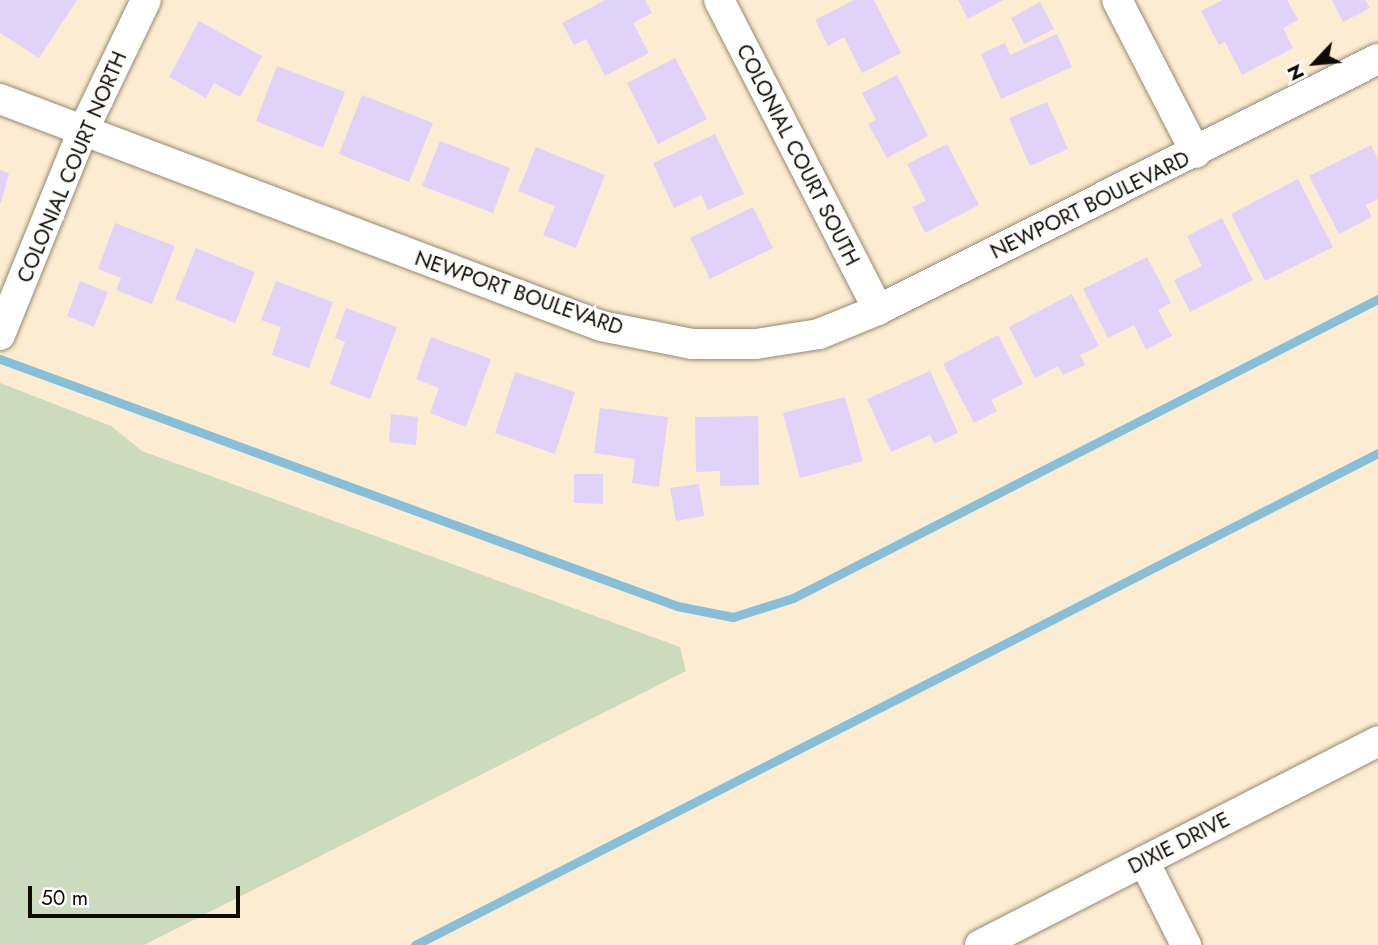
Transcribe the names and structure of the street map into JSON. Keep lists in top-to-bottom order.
{
  "streets": {
    "street": [
      "COLONIAL COURT SOUTH",
      "COLONIAL COURT NORTH",
      "NEWPORT BOULEVARD",
      "DIXIE DRIVE"
    ]
  },
  "crossings": [
    ["COLONIAL COURT SOUTH", "NEWPORT BOULEVARD"],
    ["COLONIAL COURT NORTH", "NEWPORT BOULEVARD"]
  ],
  "scale_bar": "50 m",
  "north": "bottom left"
}
